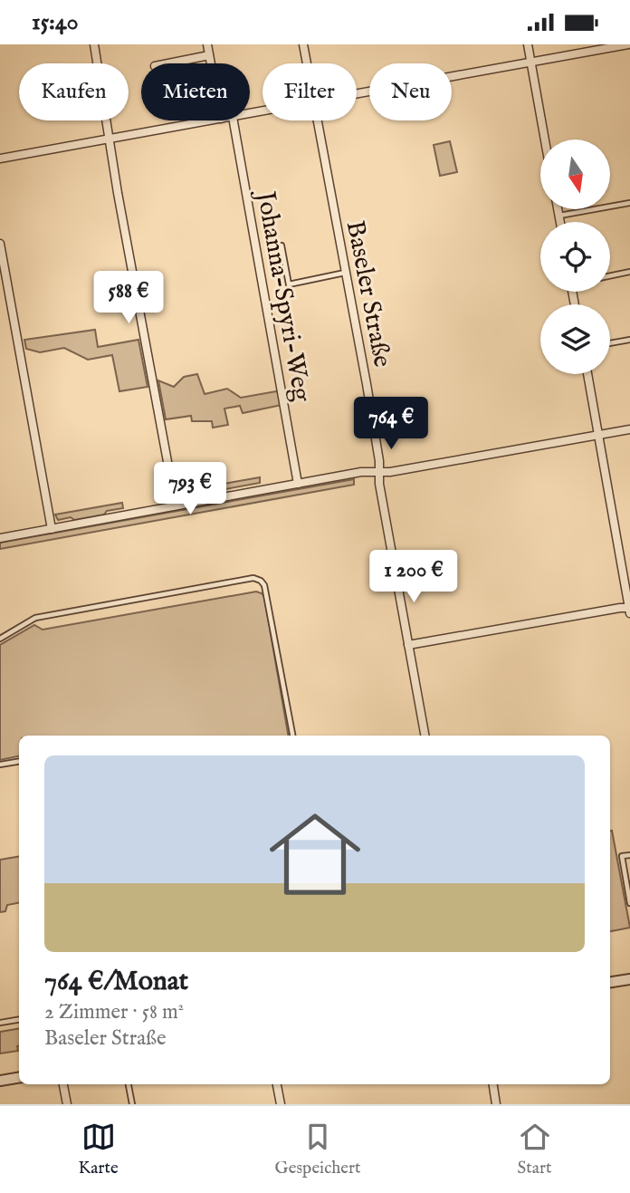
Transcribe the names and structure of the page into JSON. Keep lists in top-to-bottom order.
{
  "streets": {
    "street": ["Baseler Straße", "Johanna-Spyri-Weg"]
  },
  "north": "bottom",
  "page": {
    "status": "15:40",
    "chip": [
      "Kaufen",
      "Mieten",
      "Filter",
      "Neu"
    ],
    "price": [
      "588 €",
      "764 €",
      "793 €",
      "1 200 €"
    ],
    "list": [
      {
        "name": "764 €/Monat",
        "note": "2 Zimmer · 58 m² · Baseler Straße"
      }
    ],
    "tabs": ["Karte", "Gespeichert", "Start"]
  }
}
